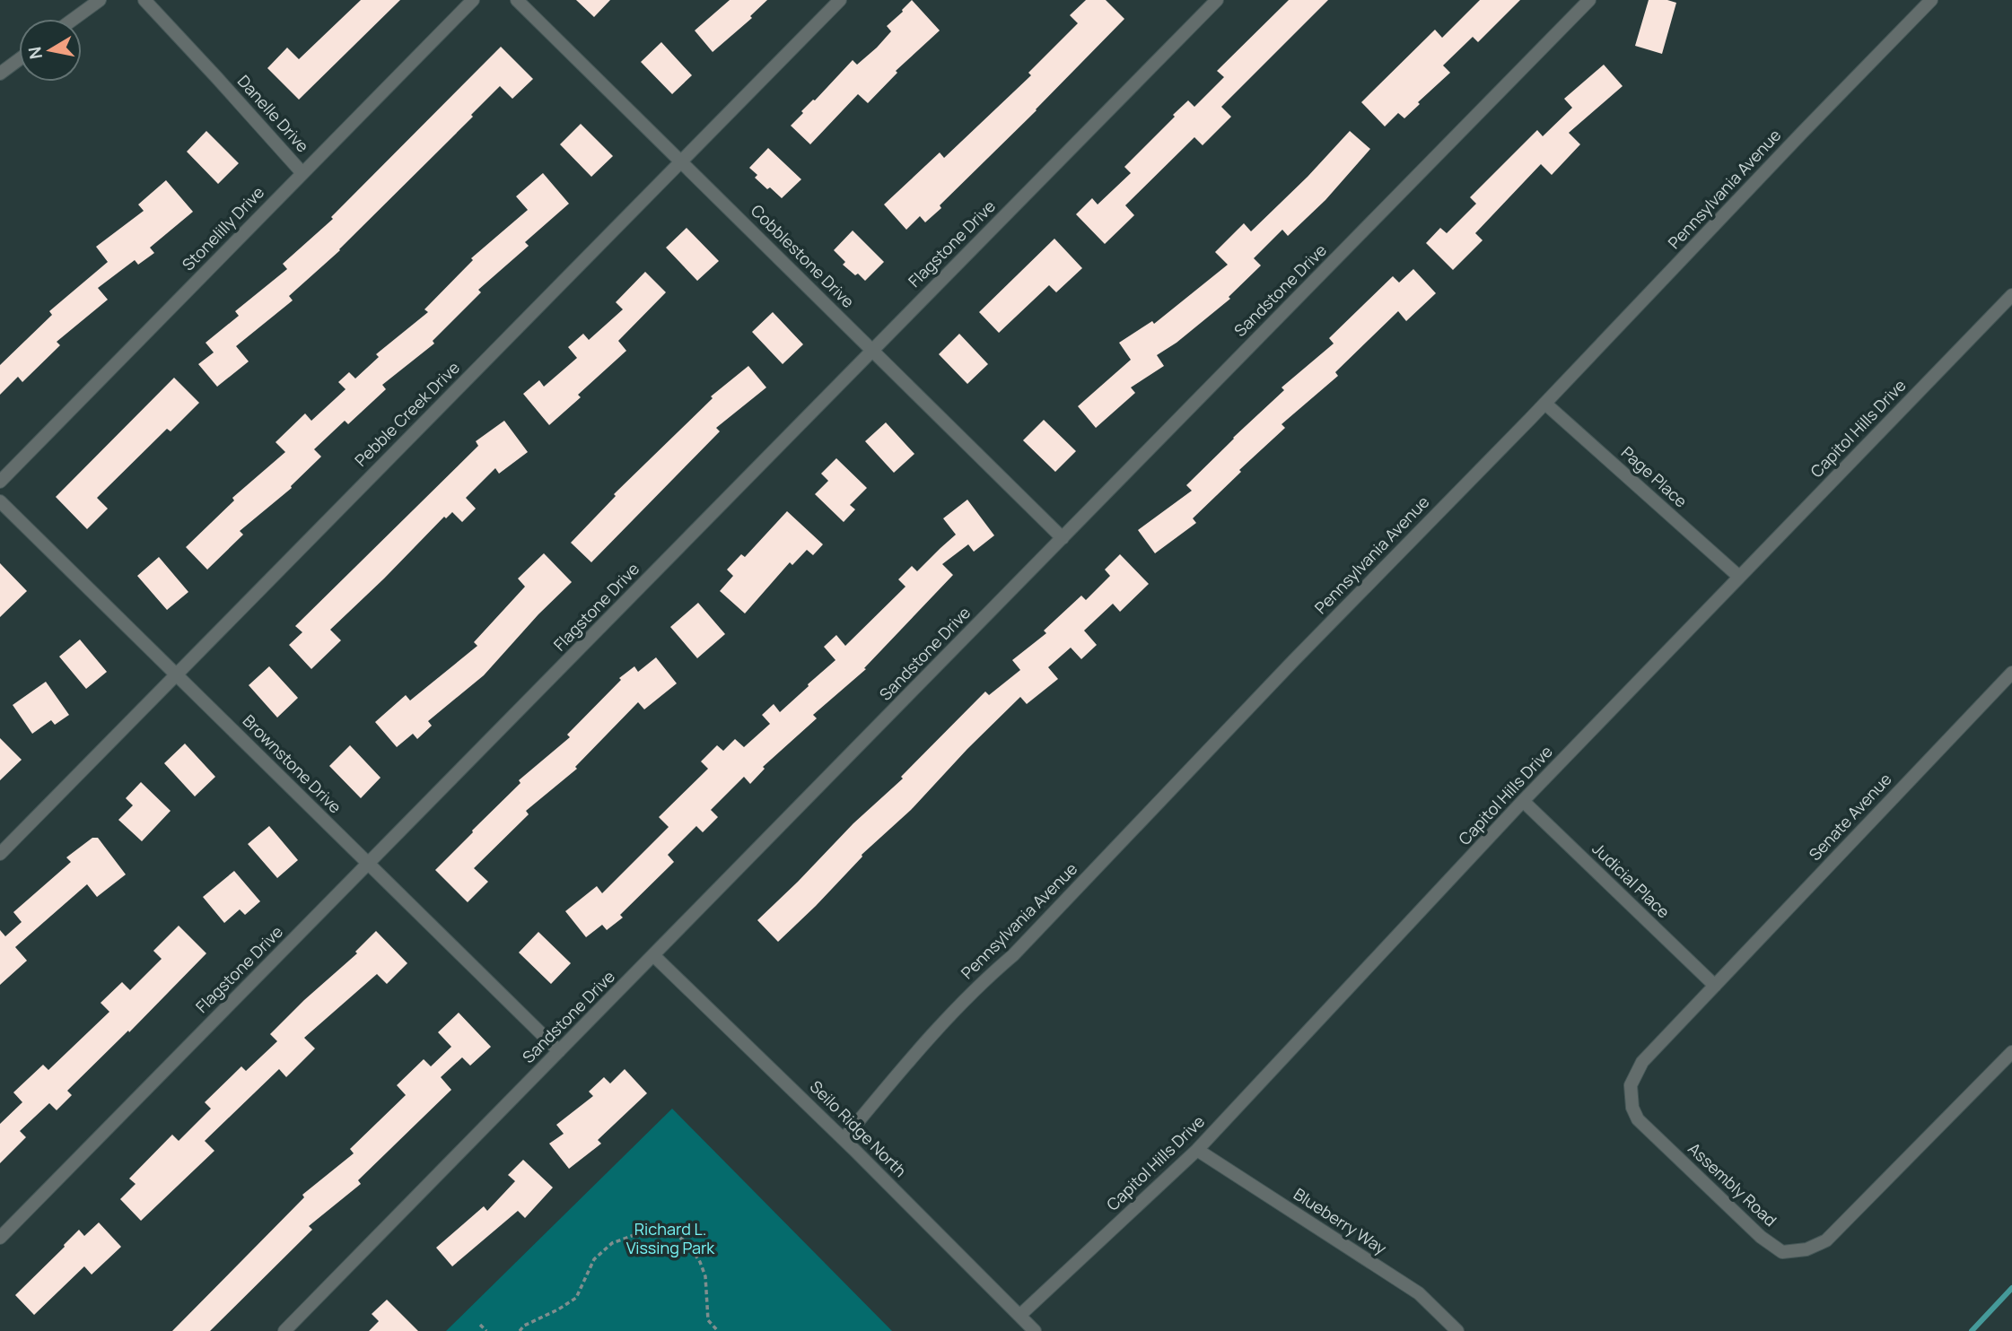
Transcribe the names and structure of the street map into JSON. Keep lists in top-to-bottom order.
{
  "streets": {
    "street": [
      "Danelle Drive",
      "Pennsylvania Avenue",
      "Stonelilly Drive",
      "Flagstone Drive",
      "Cobblestone Drive",
      "Sandstone Drive",
      "Pebble Creek Drive",
      "Capitol Hills Drive",
      "Page Place",
      "Brownstone Drive",
      "Senate Avenue",
      "Judicial Place",
      "Seilo Ridge North",
      "Assembly Road",
      "Blueberry Way"
    ]
  },
  "crossings": [
    ["Danelle Drive", "Stonelilly Drive"],
    ["Pennsylvania Avenue", "Page Place"],
    ["Pennsylvania Avenue", "Seilo Ridge North"],
    ["Flagstone Drive", "Cobblestone Drive"],
    ["Flagstone Drive", "Brownstone Drive"],
    ["Cobblestone Drive", "Sandstone Drive"],
    ["Cobblestone Drive", "Pebble Creek Drive"],
    ["Sandstone Drive", "Brownstone Drive"],
    ["Sandstone Drive", "Seilo Ridge North"],
    ["Pebble Creek Drive", "Brownstone Drive"],
    ["Capitol Hills Drive", "Page Place"],
    ["Capitol Hills Drive", "Judicial Place"],
    ["Capitol Hills Drive", "Seilo Ridge North"],
    ["Capitol Hills Drive", "Blueberry Way"],
    ["Senate Avenue", "Judicial Place"],
    ["Senate Avenue", "Assembly Road"],
    ["Judicial Place", "Assembly Road"]
  ],
  "parks": ["Richard L. Vissing Park"],
  "north": "left"
}
